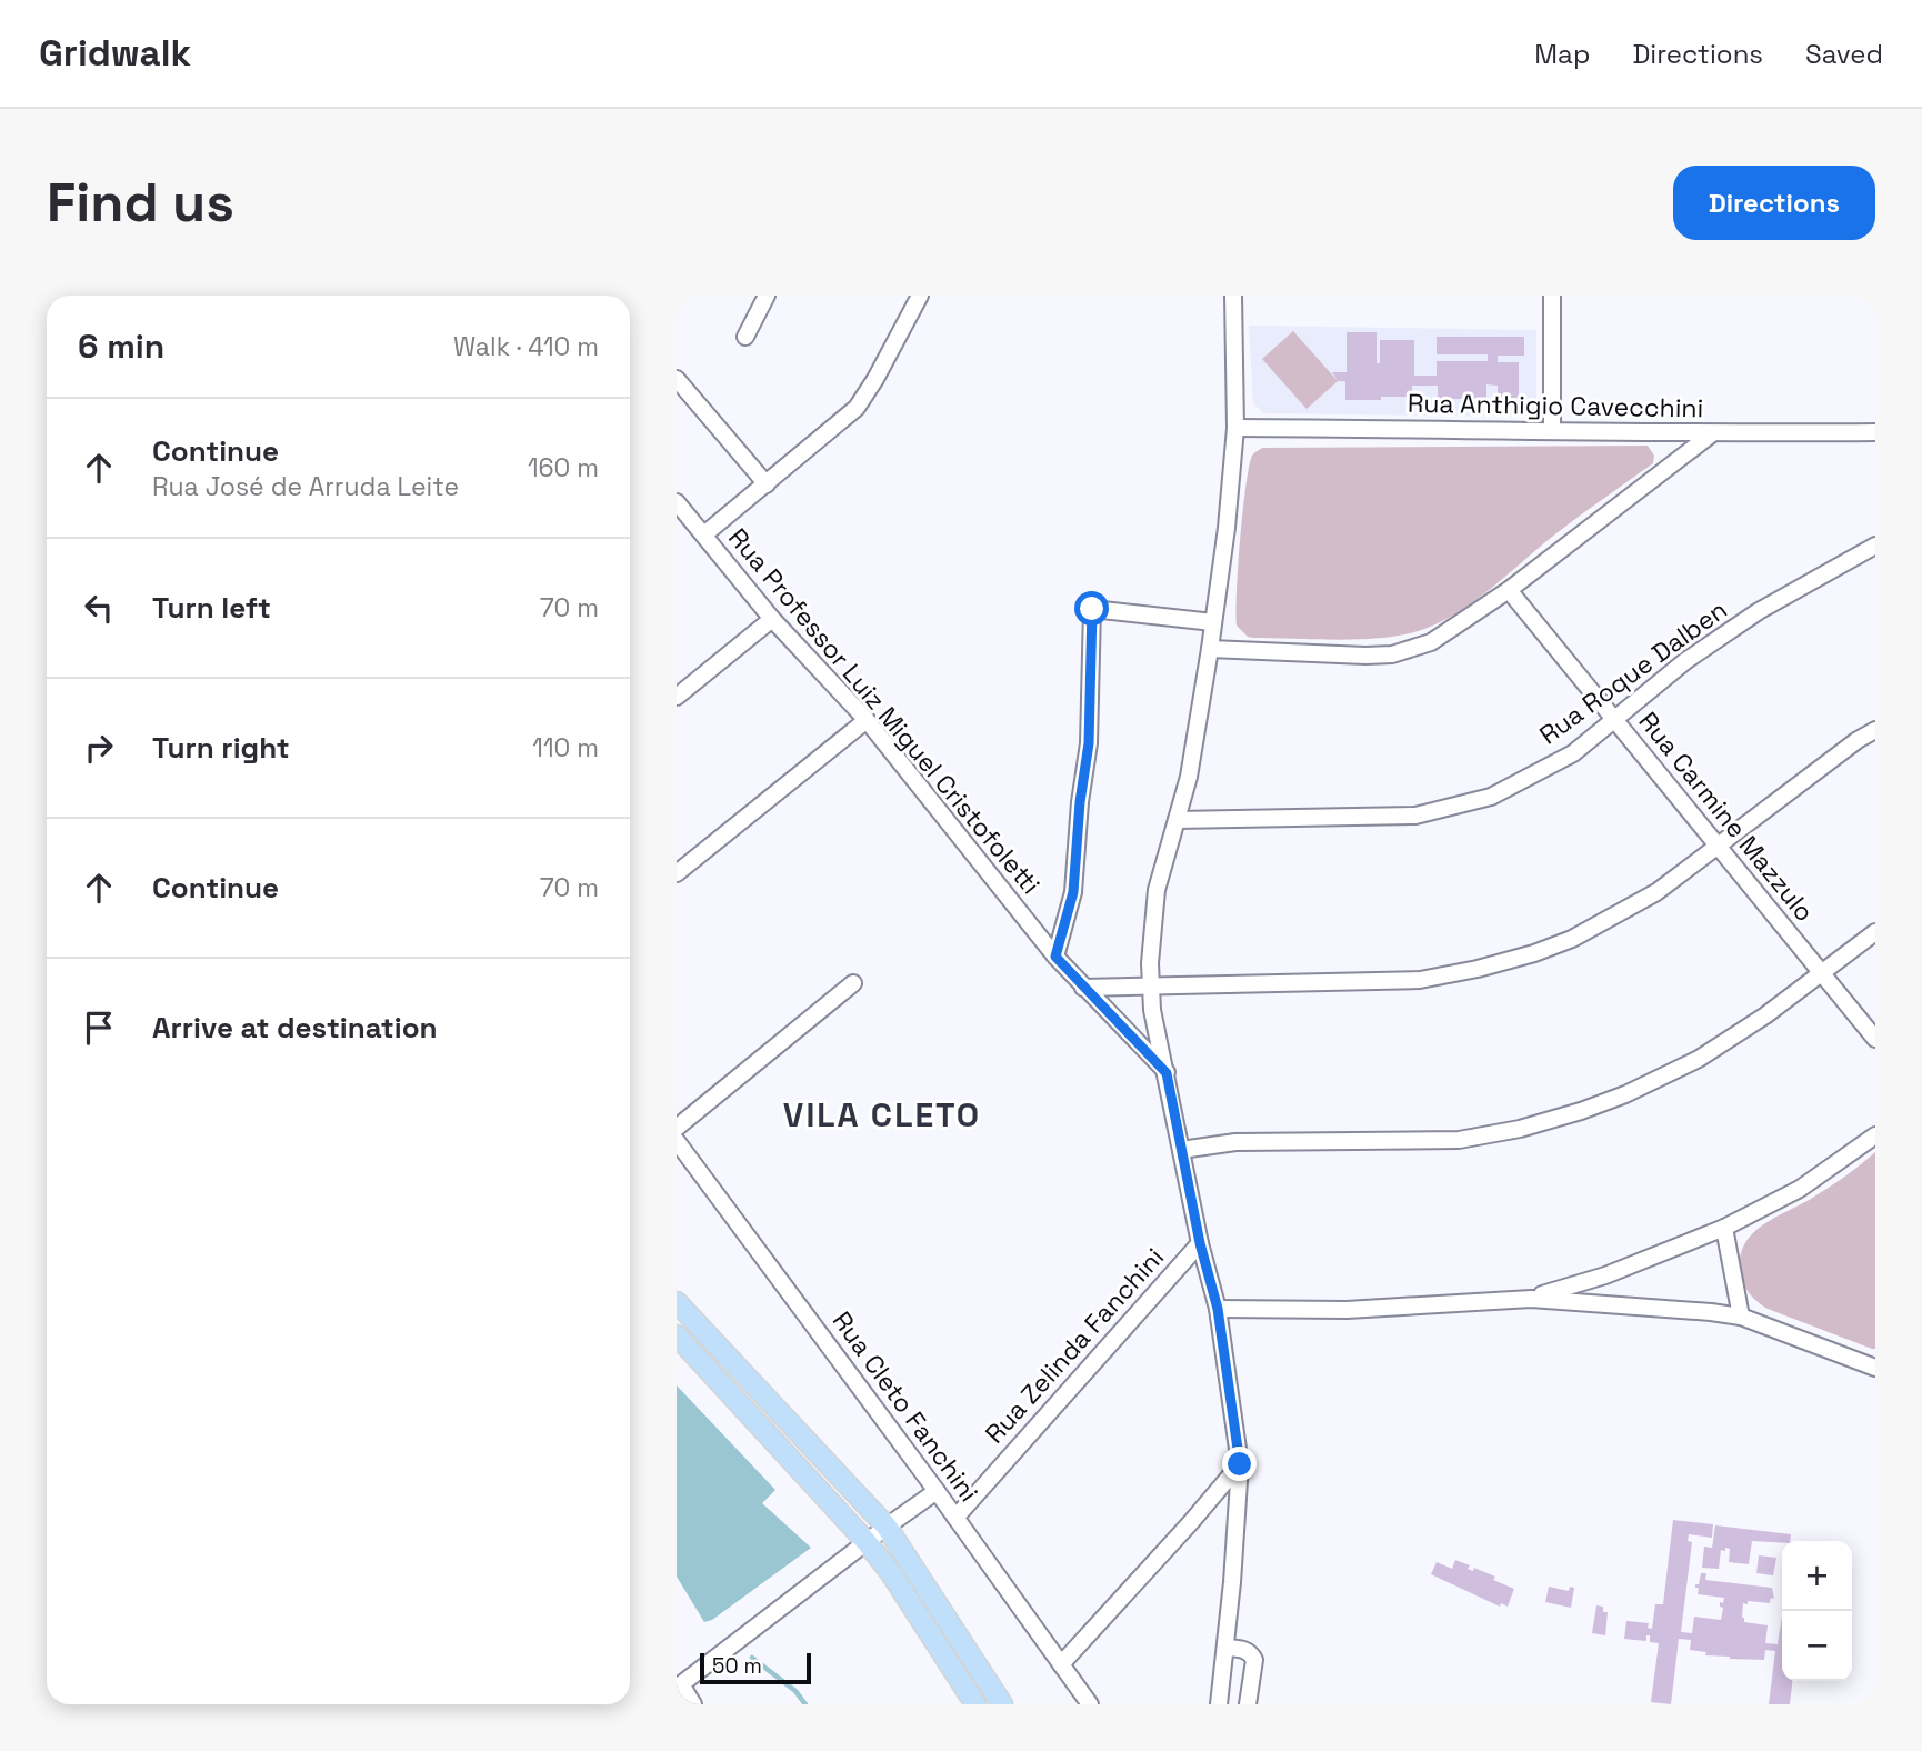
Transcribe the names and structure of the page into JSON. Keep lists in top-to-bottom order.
{
  "streets": {
    "street": [
      "Rua Anthigio Cavecchini",
      "Rua Roque Dalben",
      "Rua Professor Luiz Miguel Cristofoletti",
      "Rua Carmine Mazzulo",
      "Rua Zelinda Fanchini",
      "Rua Cleto Fanchini"
    ]
  },
  "crossings": [
    ["Rua Roque Dalben", "Rua Carmine Mazzulo"],
    ["Rua Zelinda Fanchini", "Rua Cleto Fanchini"]
  ],
  "districts": ["VILA CLETO"],
  "scale_bar": "50 m",
  "page": {
    "header": "Gridwalk",
    "nav": ["Map", "Directions", "Saved"],
    "buttons": "Directions",
    "title": "Find us",
    "heading": ["6 min", "Walk · 410 m"],
    "list": [
      ["Continue", "Rua José de Arruda Leite", "160 m"],
      ["Turn left", "70 m"],
      ["Turn right", "110 m"],
      ["Continue", "70 m"],
      "Arrive at destination"
    ],
    "map_buttons": ["+", "−"],
    "scale": "50 m"
  }
}
